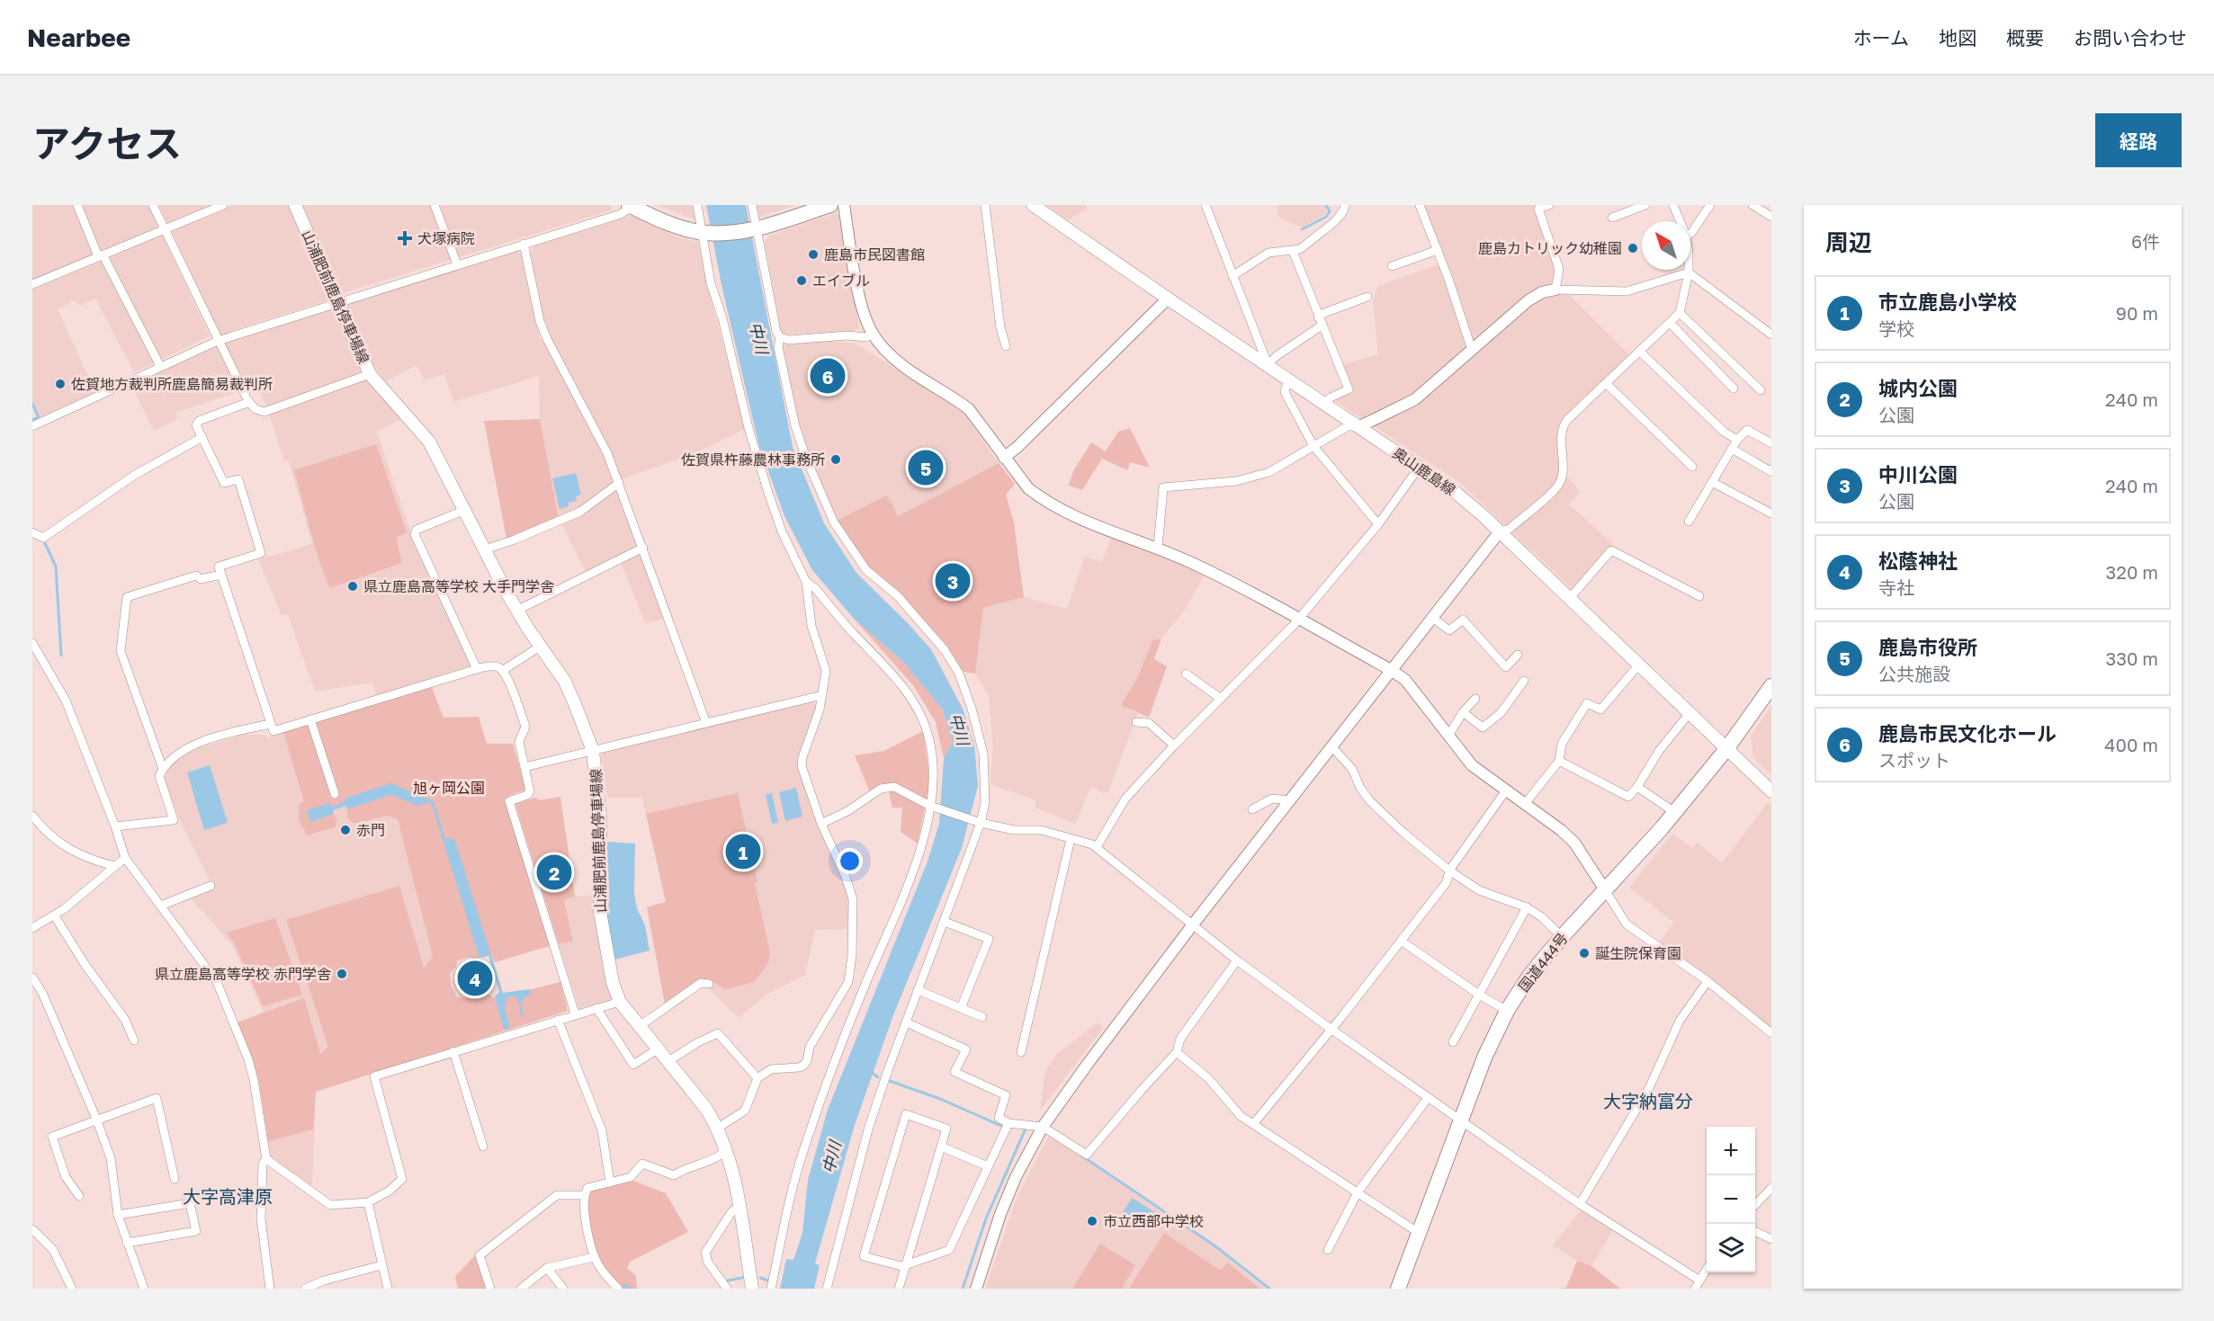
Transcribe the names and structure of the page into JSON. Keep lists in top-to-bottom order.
{
  "streets": {
    "highway": ["国道444号"],
    "main road": ["山浦肥前鹿島停車場線", "奥山鹿島線"]
  },
  "crossings": [
    ["奥山鹿島線", "国道444号"]
  ],
  "districts": ["大字納富分", "大字高津原"],
  "water": ["中川"],
  "parks": ["旭ヶ岡公園"],
  "places": {
    "health": ["犬塚病院"],
    "other": [
      "鹿島カトリック幼稚園",
      "鹿島市民図書館",
      "エイブル",
      "佐賀地方裁判所鹿島簡易裁判所",
      "佐賀県杵藤農林事務所",
      "県立鹿島高等学校 大手門学舎",
      "赤門",
      "誕生院保育園",
      "県立鹿島高等学校 赤門学舎",
      "市立西部中学校"
    ]
  },
  "north": "top left",
  "page": {
    "header": "Nearbee",
    "nav": [
      "ホーム",
      "地図",
      "概要",
      "お問い合わせ"
    ],
    "title": "アクセス",
    "buttons": "経路",
    "heading": ["周辺", "6件"],
    "list": [
      {
        "mark": "1",
        "name": "市立鹿島小学校",
        "note": "学校",
        "value": "90 m"
      },
      {
        "mark": "2",
        "name": "城内公園",
        "note": "公園",
        "value": "240 m"
      },
      {
        "mark": "3",
        "name": "中川公園",
        "note": "公園",
        "value": "240 m"
      },
      {
        "mark": "4",
        "name": "松蔭神社",
        "note": "寺社",
        "value": "320 m"
      },
      {
        "mark": "5",
        "name": "鹿島市役所",
        "note": "公共施設",
        "value": "330 m"
      },
      {
        "mark": "6",
        "name": "鹿島市民文化ホール",
        "note": "スポット",
        "value": "400 m"
      }
    ],
    "pins": [
      "6",
      "5",
      "3",
      "1",
      "2",
      "4"
    ],
    "map_buttons": ["+", "−"]
  }
}
